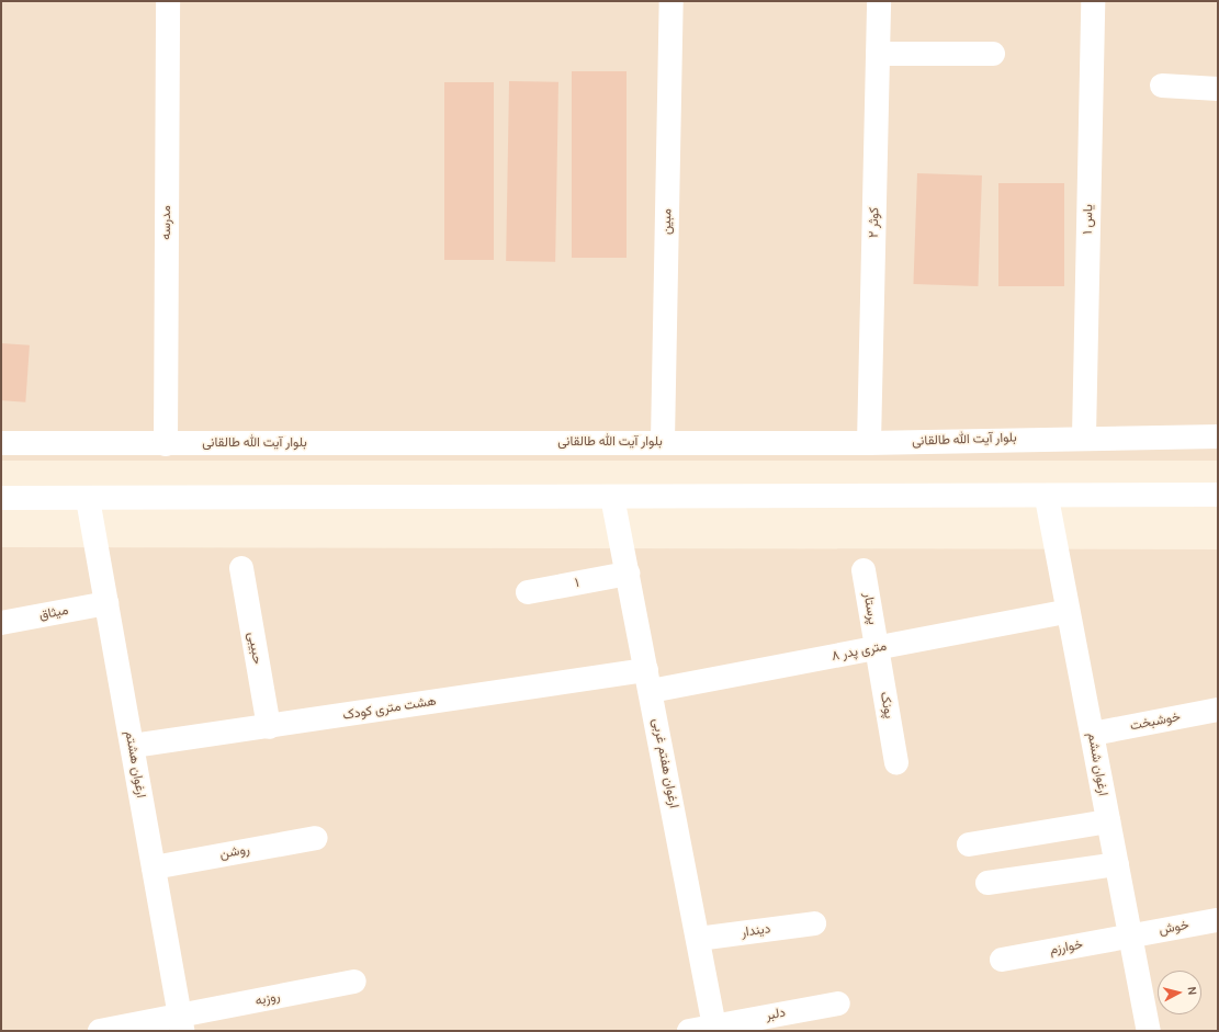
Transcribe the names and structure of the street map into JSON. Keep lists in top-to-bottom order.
{
  "streets": {
    "street": [
      "یاس ۱",
      "مبین",
      "مدرسه",
      "کوثر ۲",
      "بلوار آیت الله طالقانی",
      "۱",
      "پرستار",
      "میثاق",
      "حبیبی",
      "۸ متری پدر",
      "پونک",
      "هشت متری کودک",
      "خوشبخت",
      "ارغوان هفتم غربی",
      "ارغوان هشتم",
      "ارغوان ششم",
      "روشن",
      "خوش",
      "دیندار",
      "خوارزم",
      "روزبه",
      "دلبر"
    ]
  },
  "crossings": [
    ["یاس ۱", "بلوار آیت الله طالقانی"],
    ["مبین", "بلوار آیت الله طالقانی"],
    ["مدرسه", "بلوار آیت الله طالقانی"],
    ["کوثر ۲", "بلوار آیت الله طالقانی"],
    ["۱", "ارغوان هفتم غربی"],
    ["پرستار", "۸ متری پدر"],
    ["پرستار", "پونک"],
    ["میثاق", "ارغوان هشتم"],
    ["حبیبی", "هشت متری کودک"],
    ["۸ متری پدر", "پونک"],
    ["۸ متری پدر", "هشت متری کودک"],
    ["۸ متری پدر", "ارغوان هفتم غربی"],
    ["۸ متری پدر", "ارغوان ششم"],
    ["هشت متری کودک", "ارغوان هفتم غربی"],
    ["هشت متری کودک", "ارغوان هشتم"],
    ["خوشبخت", "ارغوان ششم"],
    ["ارغوان هفتم غربی", "دیندار"],
    ["ارغوان هفتم غربی", "دلبر"],
    ["ارغوان هشتم", "روشن"],
    ["ارغوان هشتم", "روزبه"],
    ["ارغوان ششم", "خوش"],
    ["ارغوان ششم", "خوارزم"],
    ["خوش", "خوارزم"]
  ],
  "north": "right"
}
